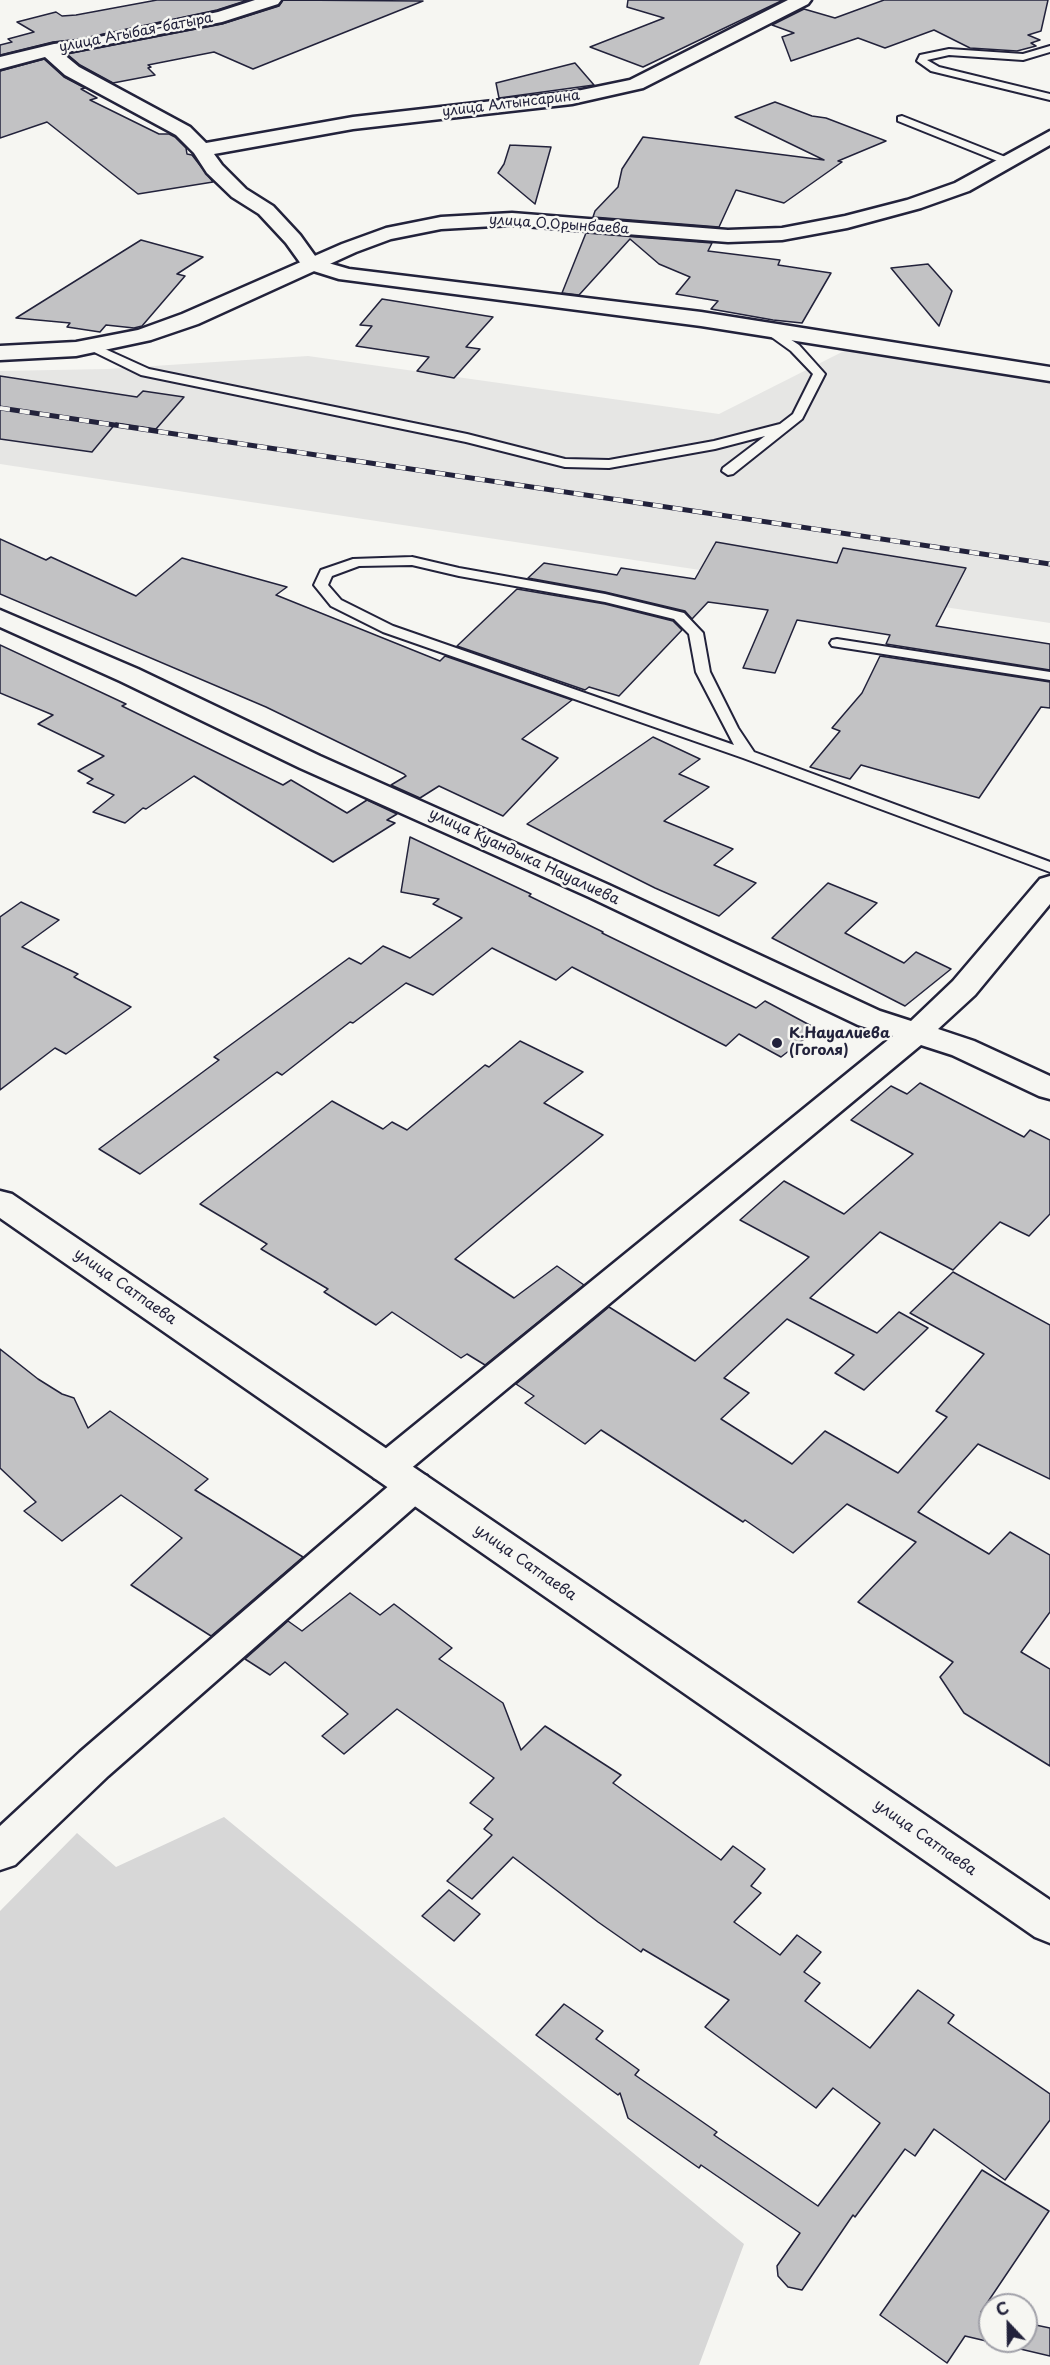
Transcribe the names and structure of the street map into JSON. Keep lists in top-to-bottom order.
{
  "streets": {
    "street": [
      "улица Агыбая-батыра",
      "улица Алтынсарина",
      "улица О.Орынбаева",
      "улица Куандыка Науалиева",
      "улица Сатпаева"
    ]
  },
  "places": ["К.Науалиева (Гоголя)"],
  "north": "top"
}
